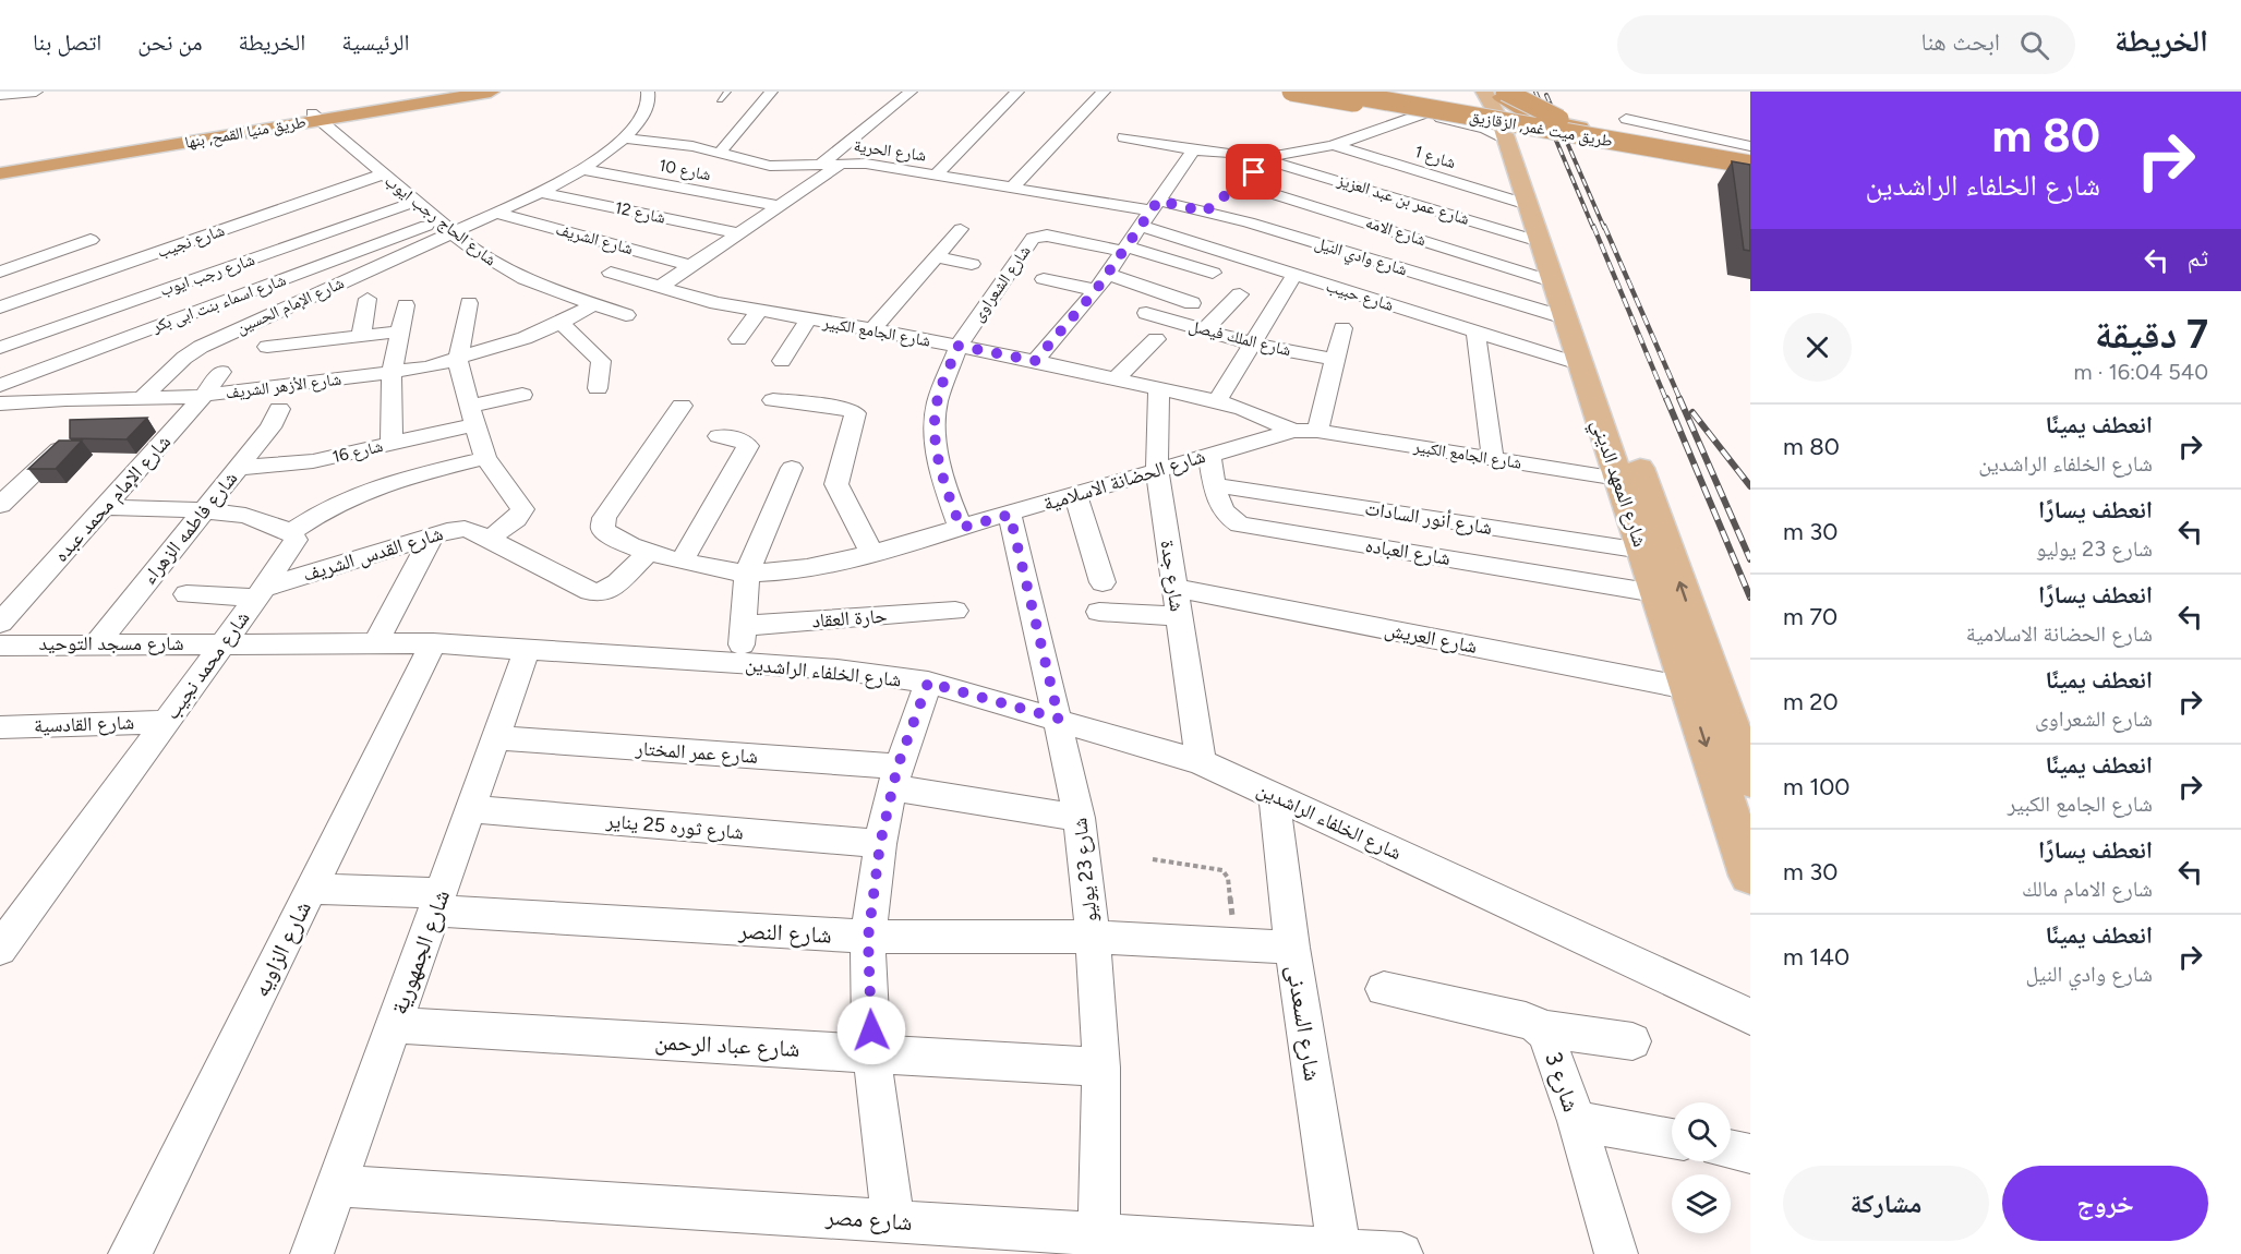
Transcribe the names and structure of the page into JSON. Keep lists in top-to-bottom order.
{
  "streets": {
    "highway": ["طريق ميت غمر, الزقازيق", "طريق منيا القمح, بنها"],
    "main road": ["شارع المعهد الديني"],
    "street": [
      "شارع الحرية",
      "شارع 1",
      "شارع 10",
      "شارع عمر بن عبد العزيز",
      "شارع 12",
      "شارع الحاج رجب ايوب",
      "شارع الامه",
      "شارع الشريف",
      "شارع نجيب",
      "شارع وادي النيل",
      "شارع رجب ايوب",
      "شارع الشعراوى",
      "شارع حبيب",
      "شارع اسماء بنت ابى بكر",
      "شارع الإمام الحسين",
      "شارع الجامع الكبير",
      "شارع الملك فيصل",
      "شارع الأزهر الشريف",
      "شارع 16",
      "شارع الحضانة الاسلامية",
      "شارع الإمام محمد عبده",
      "شارع أنور السادات",
      "شارع فاطمه الزهراء",
      "شارع العباده",
      "شارع القدس الشريف",
      "شارع جدة",
      "حارة العقاد",
      "شارع العريش",
      "شارع مسجد التوحيد",
      "شارع محمد نجيب",
      "شارع الخلفاء الراشدين",
      "شارع القادسية",
      "شارع عمر المختار",
      "شارع ثوره 25 يناير",
      "شارع 23 يوليو",
      "شارع النصر",
      "شارع الزاويه",
      "شارع الجمهورية",
      "شارع السعدنى",
      "شارع عباد الرحمن",
      "شارع 3",
      "شارع مصر"
    ]
  },
  "crossings": [
    ["طريق ميت غمر, الزقازيق", "شارع المعهد الديني"],
    ["طريق منيا القمح, بنها", "شارع الحاج رجب ايوب"],
    ["شارع الحرية", "شارع وادي النيل"],
    ["شارع الحرية", "شارع حبيب"],
    ["شارع 1", "شارع المعهد الديني"],
    ["شارع عمر بن عبد العزيز", "شارع المعهد الديني"],
    ["شارع الحاج رجب ايوب", "شارع نجيب"],
    ["شارع الحاج رجب ايوب", "شارع رجب ايوب"],
    ["شارع الحاج رجب ايوب", "شارع اسماء بنت ابى بكر"],
    ["شارع الحاج رجب ايوب", "شارع الإمام الحسين"],
    ["شارع الحاج رجب ايوب", "شارع الجامع الكبير"],
    ["شارع الامه", "شارع المعهد الديني"],
    ["شارع وادي النيل", "شارع حبيب"],
    ["شارع وادي النيل", "شارع المعهد الديني"],
    ["شارع الشعراوى", "شارع الجامع الكبير"],
    ["شارع الشعراوى", "شارع الحضانة الاسلامية"],
    ["شارع حبيب", "شارع المعهد الديني"],
    ["شارع اسماء بنت ابى بكر", "شارع الإمام الحسين"],
    ["شارع الإمام الحسين", "شارع الأزهر الشريف"],
    ["شارع الجامع الكبير", "شارع الحضانة الاسلامية"],
    ["شارع الجامع الكبير", "شارع المعهد الديني"],
    ["شارع الجامع الكبير", "شارع جدة"],
    ["شارع الأزهر الشريف", "شارع الإمام محمد عبده"],
    ["شارع 16", "شارع فاطمه الزهراء"],
    ["شارع الحضانة الاسلامية", "شارع العباده"],
    ["شارع الحضانة الاسلامية", "شارع القدس الشريف"],
    ["شارع الحضانة الاسلامية", "شارع جدة"],
    ["شارع الحضانة الاسلامية", "شارع 23 يوليو"],
    ["شارع المعهد الديني", "شارع أنور السادات"],
    ["شارع المعهد الديني", "شارع العباده"],
    ["شارع المعهد الديني", "شارع العريش"],
    ["شارع أنور السادات", "شارع العباده"],
    ["شارع فاطمه الزهراء", "شارع مسجد التوحيد"],
    ["شارع القدس الشريف", "شارع محمد نجيب"],
    ["شارع جدة", "شارع العريش"],
    ["شارع جدة", "شارع الخلفاء الراشدين"],
    ["شارع مسجد التوحيد", "شارع محمد نجيب"],
    ["شارع مسجد التوحيد", "شارع الخلفاء الراشدين"],
    ["شارع محمد نجيب", "شارع الخلفاء الراشدين"],
    ["شارع محمد نجيب", "شارع القادسية"],
    ["شارع الخلفاء الراشدين", "شارع 23 يوليو"],
    ["شارع الخلفاء الراشدين", "شارع الزاويه"],
    ["شارع الخلفاء الراشدين", "شارع الجمهورية"],
    ["شارع الخلفاء الراشدين", "شارع السعدنى"],
    ["شارع عمر المختار", "شارع 23 يوليو"],
    ["شارع عمر المختار", "شارع الجمهورية"],
    ["شارع ثوره 25 يناير", "شارع الجمهورية"],
    ["شارع 23 يوليو", "شارع النصر"],
    ["شارع 23 يوليو", "شارع عباد الرحمن"],
    ["شارع 23 يوليو", "شارع مصر"],
    ["شارع النصر", "شارع الزاويه"],
    ["شارع النصر", "شارع الجمهورية"],
    ["شارع النصر", "شارع السعدنى"],
    ["شارع الجمهورية", "شارع عباد الرحمن"],
    ["شارع الجمهورية", "شارع مصر"],
    ["شارع السعدنى", "شارع مصر"]
  ],
  "page": {
    "header": "الخريطة",
    "search": "ابحث هنا",
    "nav": [
      "الرئيسية",
      "الخريطة",
      "من نحن",
      "اتصل بنا"
    ],
    "turn": ["80 m", "شارع الخلفاء الراشدين"],
    "then": "ثم",
    "heading": ["7 دقيقة", "540 m · 16:04"],
    "list": [
      {
        "name": "انعطف يمينًا",
        "note": "شارع الخلفاء الراشدين",
        "value": "80 m"
      },
      {
        "name": "انعطف يسارًا",
        "note": "شارع 23 يوليو",
        "value": "30 m"
      },
      {
        "name": "انعطف يسارًا",
        "note": "شارع الحضانة الاسلامية",
        "value": "70 m"
      },
      {
        "name": "انعطف يمينًا",
        "note": "شارع الشعراوى",
        "value": "20 m"
      },
      {
        "name": "انعطف يمينًا",
        "note": "شارع الجامع الكبير",
        "value": "100 m"
      },
      {
        "name": "انعطف يسارًا",
        "note": "شارع الامام مالك",
        "value": "30 m"
      },
      {
        "name": "انعطف يمينًا",
        "note": "شارع وادي النيل",
        "value": "140 m"
      }
    ],
    "buttons": ["خروج", "مشاركة"]
  }
}
